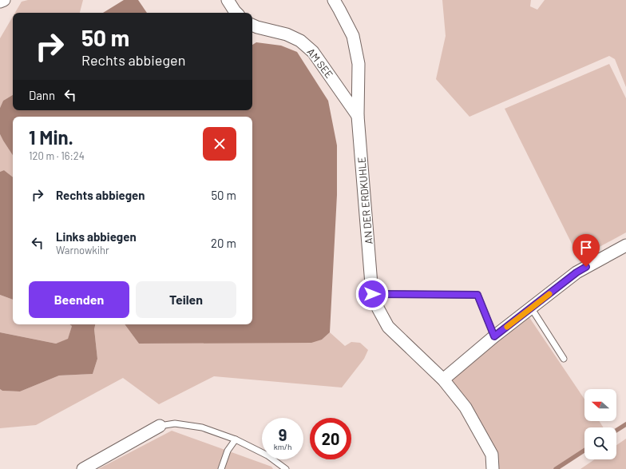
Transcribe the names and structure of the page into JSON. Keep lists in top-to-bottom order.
{
  "streets": {
    "street": ["AM SEE", "AN DER ERDKUHLE"]
  },
  "crossings": [
    ["AM SEE", "AN DER ERDKUHLE"]
  ],
  "north": "left",
  "page": {
    "turn": ["50 m", "Rechts abbiegen"],
    "then": "Dann",
    "heading": ["1 Min.", "120 m · 16:24"],
    "list": [
      {
        "name": "Rechts abbiegen",
        "value": "50 m"
      },
      {
        "name": "Links abbiegen",
        "note": "Warnowkihr",
        "value": "20 m"
      }
    ],
    "buttons": ["Beenden", "Teilen"],
    "speed": "9 km/h",
    "limit": "20"
  }
}
